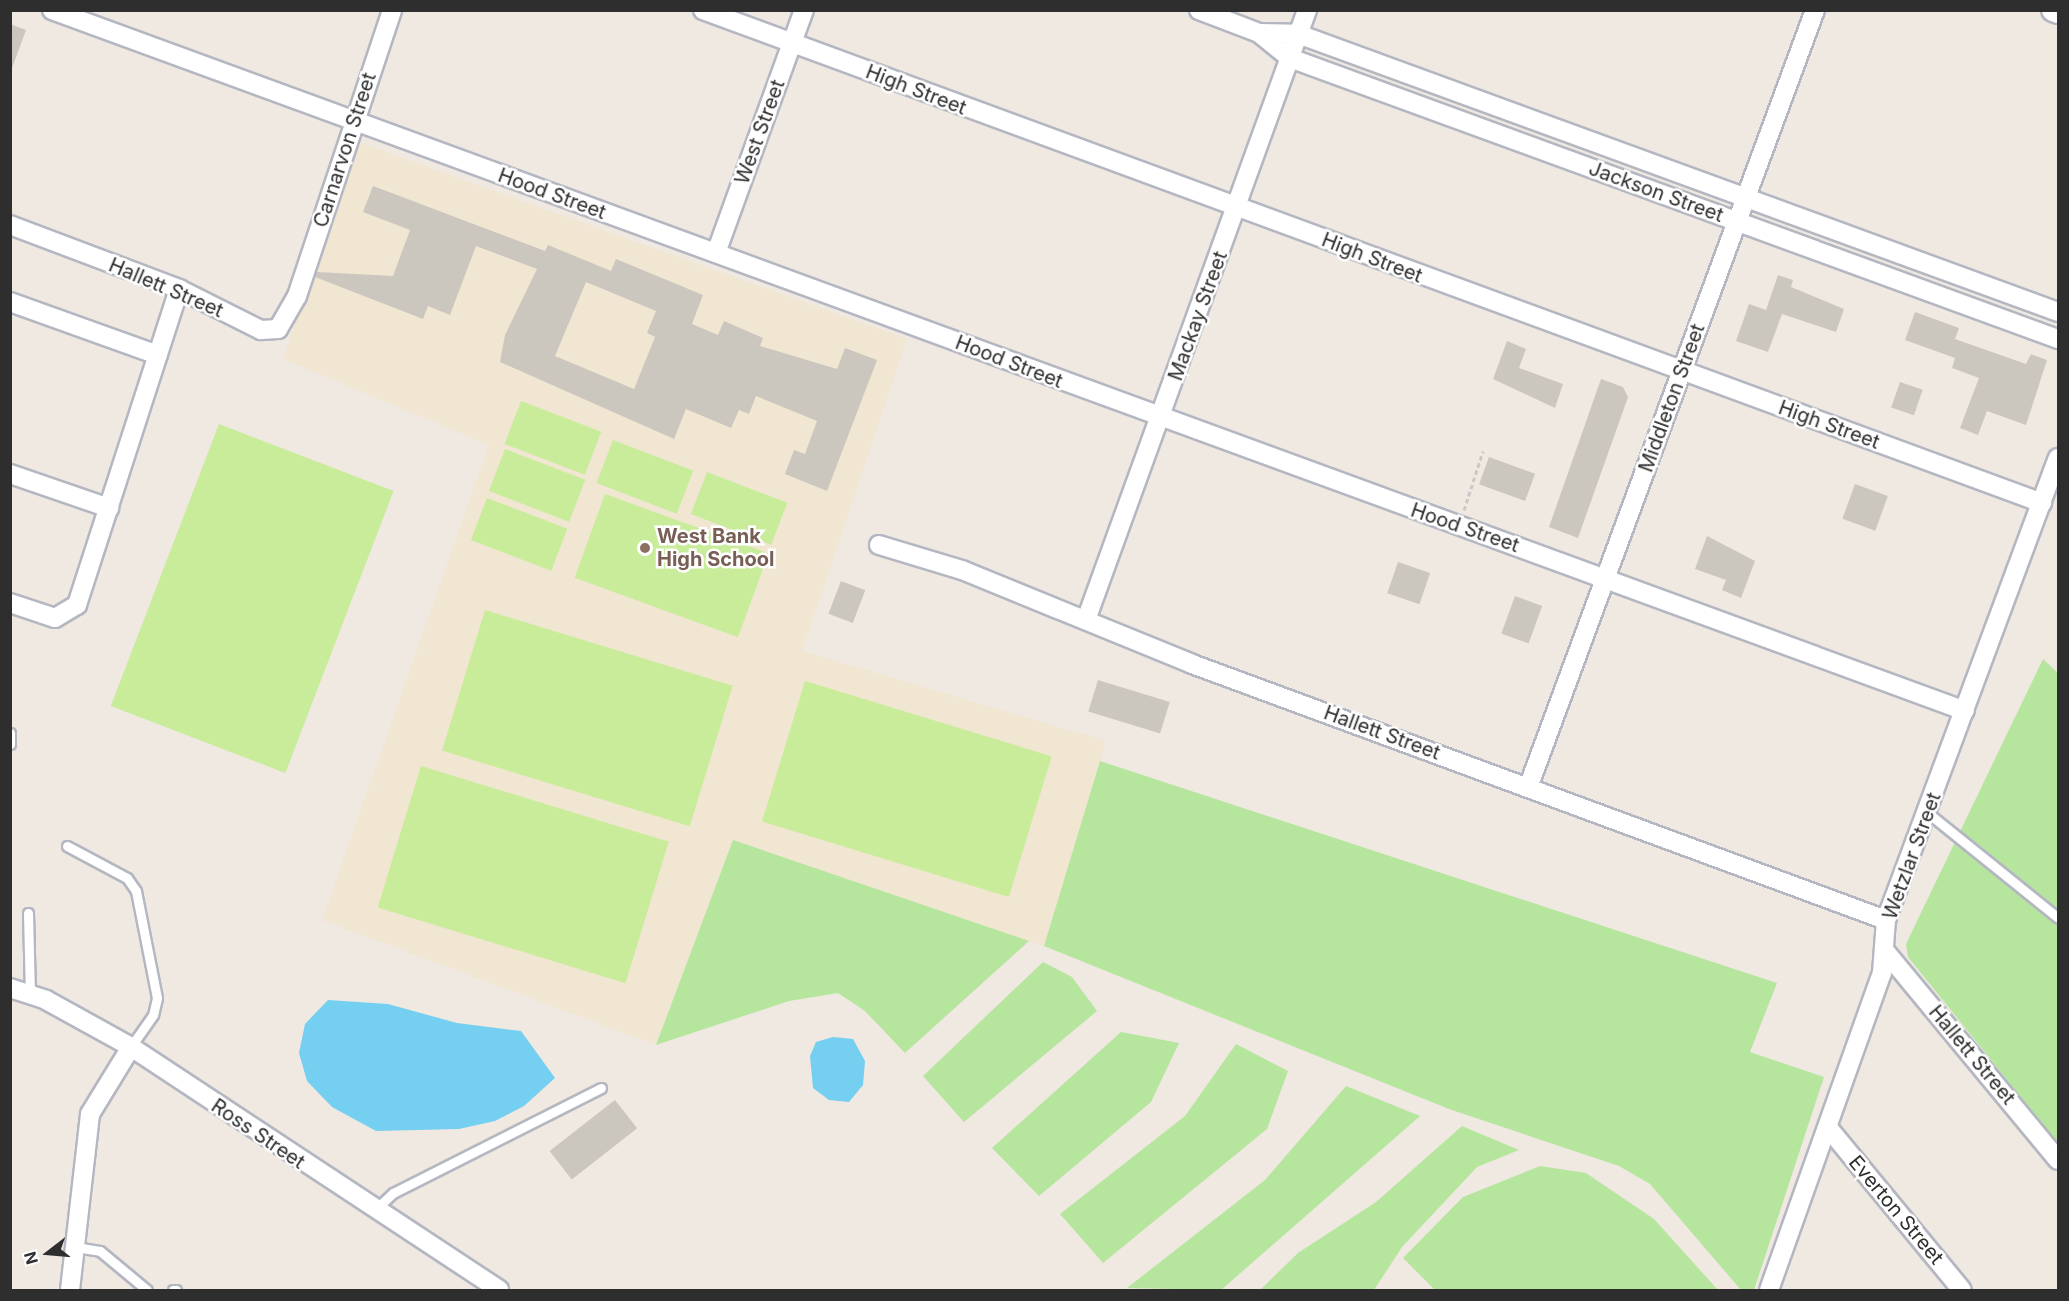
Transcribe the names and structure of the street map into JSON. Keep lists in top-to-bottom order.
{
  "streets": {
    "street": [
      "High Street",
      "West Street",
      "Carnarvon Street",
      "Jackson Street",
      "Hood Street",
      "Hallett Street",
      "Mackay Street",
      "Middleton Street",
      "Wetzlar Street",
      "Ross Street",
      "Everton Street"
    ]
  },
  "crossings": [
    ["High Street", "West Street"],
    ["High Street", "Mackay Street"],
    ["High Street", "Middleton Street"],
    ["High Street", "Wetzlar Street"],
    ["West Street", "Hood Street"],
    ["Carnarvon Street", "Hood Street"],
    ["Carnarvon Street", "Hallett Street"],
    ["Jackson Street", "Mackay Street"],
    ["Jackson Street", "Middleton Street"],
    ["Hood Street", "Mackay Street"],
    ["Hood Street", "Middleton Street"],
    ["Hood Street", "Wetzlar Street"],
    ["Hallett Street", "Mackay Street"],
    ["Hallett Street", "Middleton Street"],
    ["Hallett Street", "Wetzlar Street"],
    ["Wetzlar Street", "Everton Street"]
  ],
  "places": ["West Bank High School"],
  "north": "left"
}
